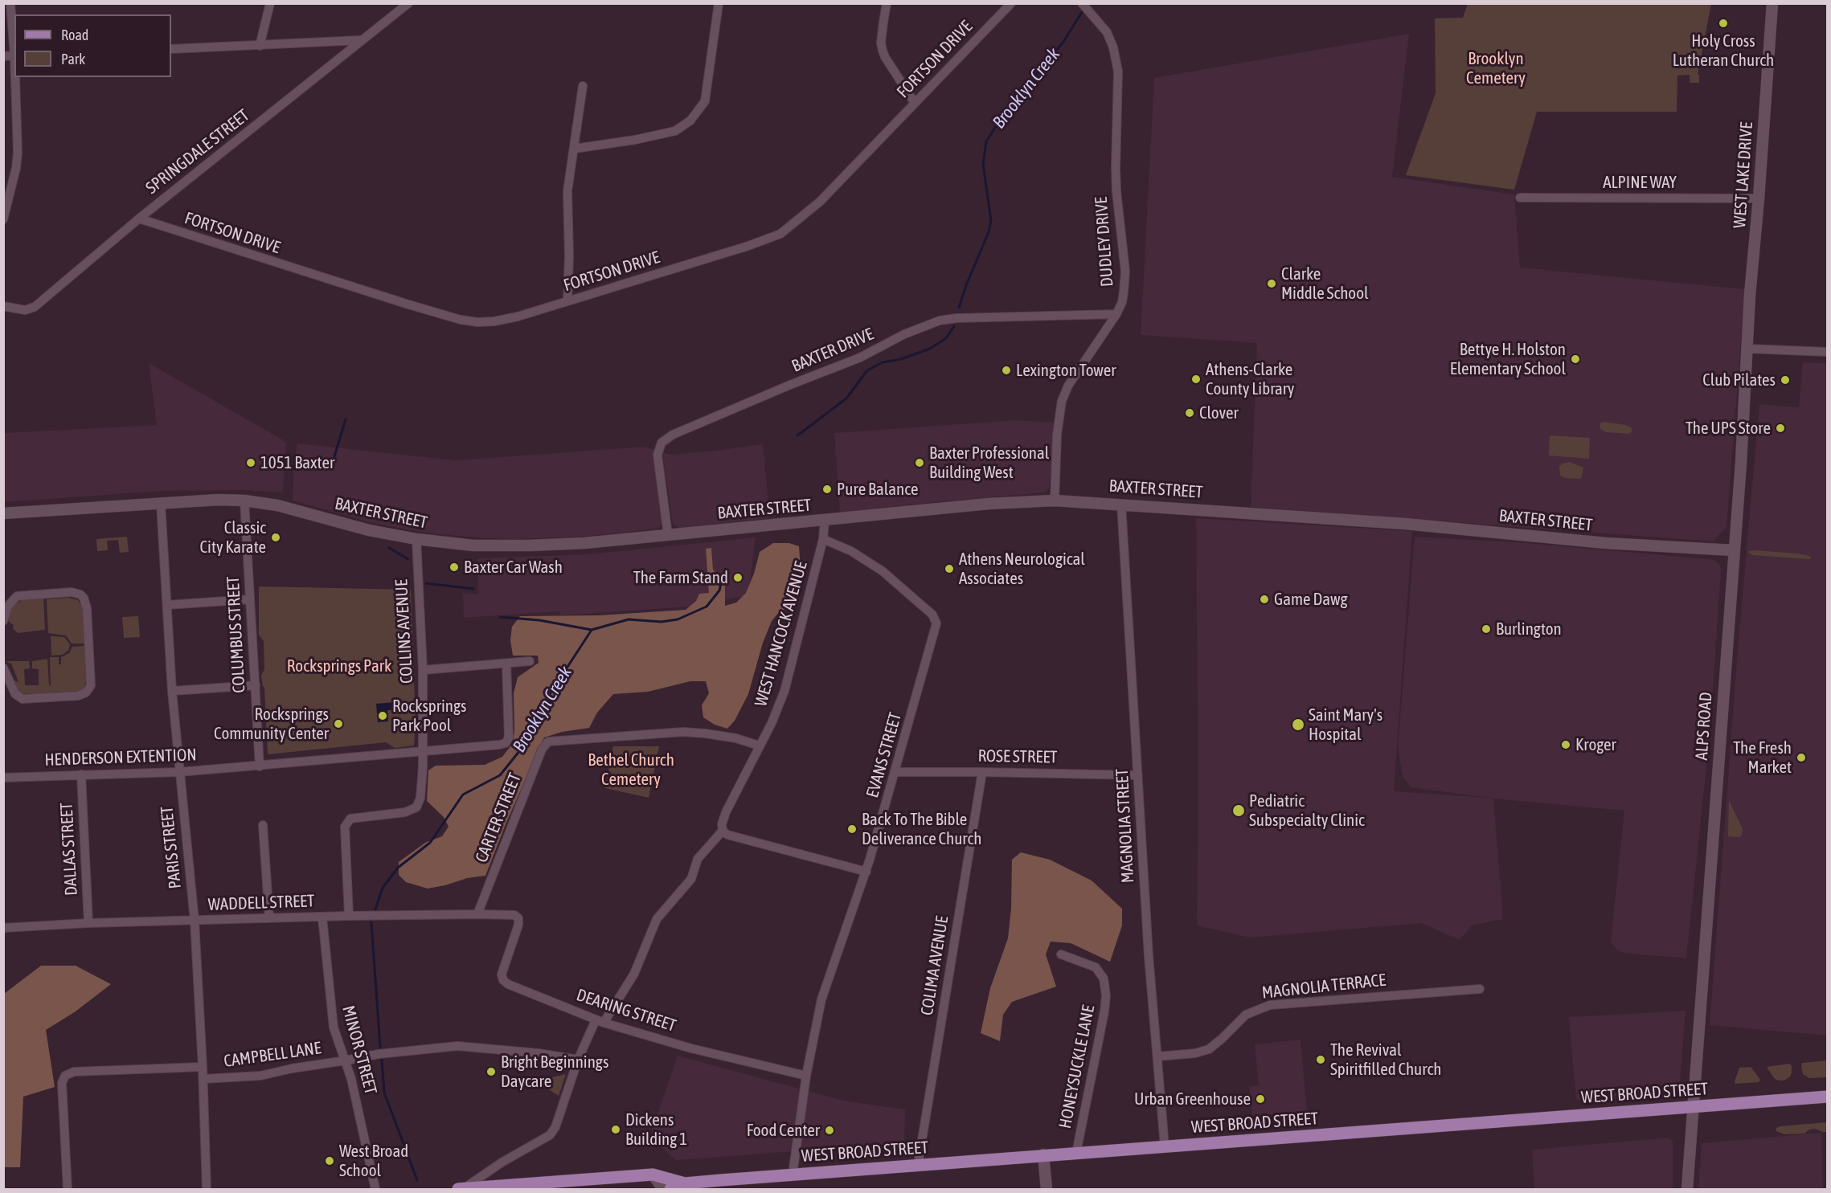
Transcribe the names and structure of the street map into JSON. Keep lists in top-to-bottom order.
{
  "streets": {
    "main road": [
      "WEST LAKE DRIVE",
      "BAXTER STREET",
      "ALPS ROAD",
      "WEST BROAD STREET"
    ],
    "street": [
      "FORTSON DRIVE",
      "SPRINGDALE STREET",
      "ALPINE WAY",
      "DUDLEY DRIVE",
      "BAXTER DRIVE",
      "COLLINS AVENUE",
      "WEST HANCOCK AVENUE",
      "COLUMBUS STREET",
      "EVANS STREET",
      "ROSE STREET",
      "HENDERSON EXTENTION",
      "CARTER STREET",
      "MAGNOLIA STREET",
      "PARIS STREET",
      "DALLAS STREET",
      "WADDELL STREET",
      "COLIMA AVENUE",
      "MAGNOLIA TERRACE",
      "DEARING STREET",
      "MINOR STREET",
      "CAMPBELL LANE",
      "HONEYSUCKLE LANE"
    ]
  },
  "crossings": [
    ["FORTSON DRIVE", "SPRINGDALE STREET"],
    ["WEST LAKE DRIVE", "ALPINE WAY"],
    ["WEST LAKE DRIVE", "ALPS ROAD"],
    ["DUDLEY DRIVE", "BAXTER DRIVE"],
    ["DUDLEY DRIVE", "BAXTER STREET"],
    ["BAXTER DRIVE", "BAXTER STREET"],
    ["BAXTER STREET", "COLLINS AVENUE"],
    ["BAXTER STREET", "WEST HANCOCK AVENUE"],
    ["BAXTER STREET", "COLUMBUS STREET"],
    ["BAXTER STREET", "ALPS ROAD"],
    ["BAXTER STREET", "MAGNOLIA STREET"],
    ["BAXTER STREET", "PARIS STREET"],
    ["COLLINS AVENUE", "HENDERSON EXTENTION"],
    ["COLLINS AVENUE", "WADDELL STREET"],
    ["WEST HANCOCK AVENUE", "EVANS STREET"],
    ["WEST HANCOCK AVENUE", "CARTER STREET"],
    ["COLUMBUS STREET", "HENDERSON EXTENTION"],
    ["ALPS ROAD", "WEST BROAD STREET"],
    ["EVANS STREET", "ROSE STREET"],
    ["EVANS STREET", "DEARING STREET"],
    ["EVANS STREET", "WEST BROAD STREET"],
    ["ROSE STREET", "MAGNOLIA STREET"],
    ["ROSE STREET", "COLIMA AVENUE"],
    ["HENDERSON EXTENTION", "PARIS STREET"],
    ["HENDERSON EXTENTION", "DALLAS STREET"],
    ["CARTER STREET", "WADDELL STREET"],
    ["MAGNOLIA STREET", "MAGNOLIA TERRACE"],
    ["MAGNOLIA STREET", "WEST BROAD STREET"],
    ["PARIS STREET", "WADDELL STREET"],
    ["PARIS STREET", "CAMPBELL LANE"],
    ["DALLAS STREET", "WADDELL STREET"],
    ["WADDELL STREET", "DEARING STREET"],
    ["WADDELL STREET", "MINOR STREET"],
    ["COLIMA AVENUE", "WEST BROAD STREET"],
    ["MINOR STREET", "CAMPBELL LANE"],
    ["HONEYSUCKLE LANE", "WEST BROAD STREET"]
  ],
  "water": ["Brooklyn Creek"],
  "parks": ["Brooklyn Cemetery", "Rocksprings Park", "Bethel Church Cemetery"],
  "places": [
    "Holy Cross Lutheran Church",
    "Clarke Middle School",
    "Bettye H. Holston Elementary School",
    "Lexington Tower",
    "Athens-Clarke County Library",
    "Club Pilates",
    "Clover",
    "The UPS Store",
    "1051 Baxter",
    "Baxter Professional Building West",
    "Pure Balance",
    "Classic City Karate",
    "Baxter Car Wash",
    "Athens Neurological Associates",
    "The Farm Stand",
    "Game Dawg",
    "Burlington",
    "Rocksprings Park Pool",
    "Rocksprings Community Center",
    "Saint Mary's Hospital",
    "Kroger",
    "The Fresh Market",
    "Pediatric Subspecialty Clinic",
    "Back To The Bible Deliverance Church",
    "The Revival Spiritfilled Church",
    "Bright Beginnings Daycare",
    "Urban Greenhouse",
    "Dickens Building 1",
    "Food Center",
    "West Broad School"
  ],
  "legend": ["Road", "Park"]
}
